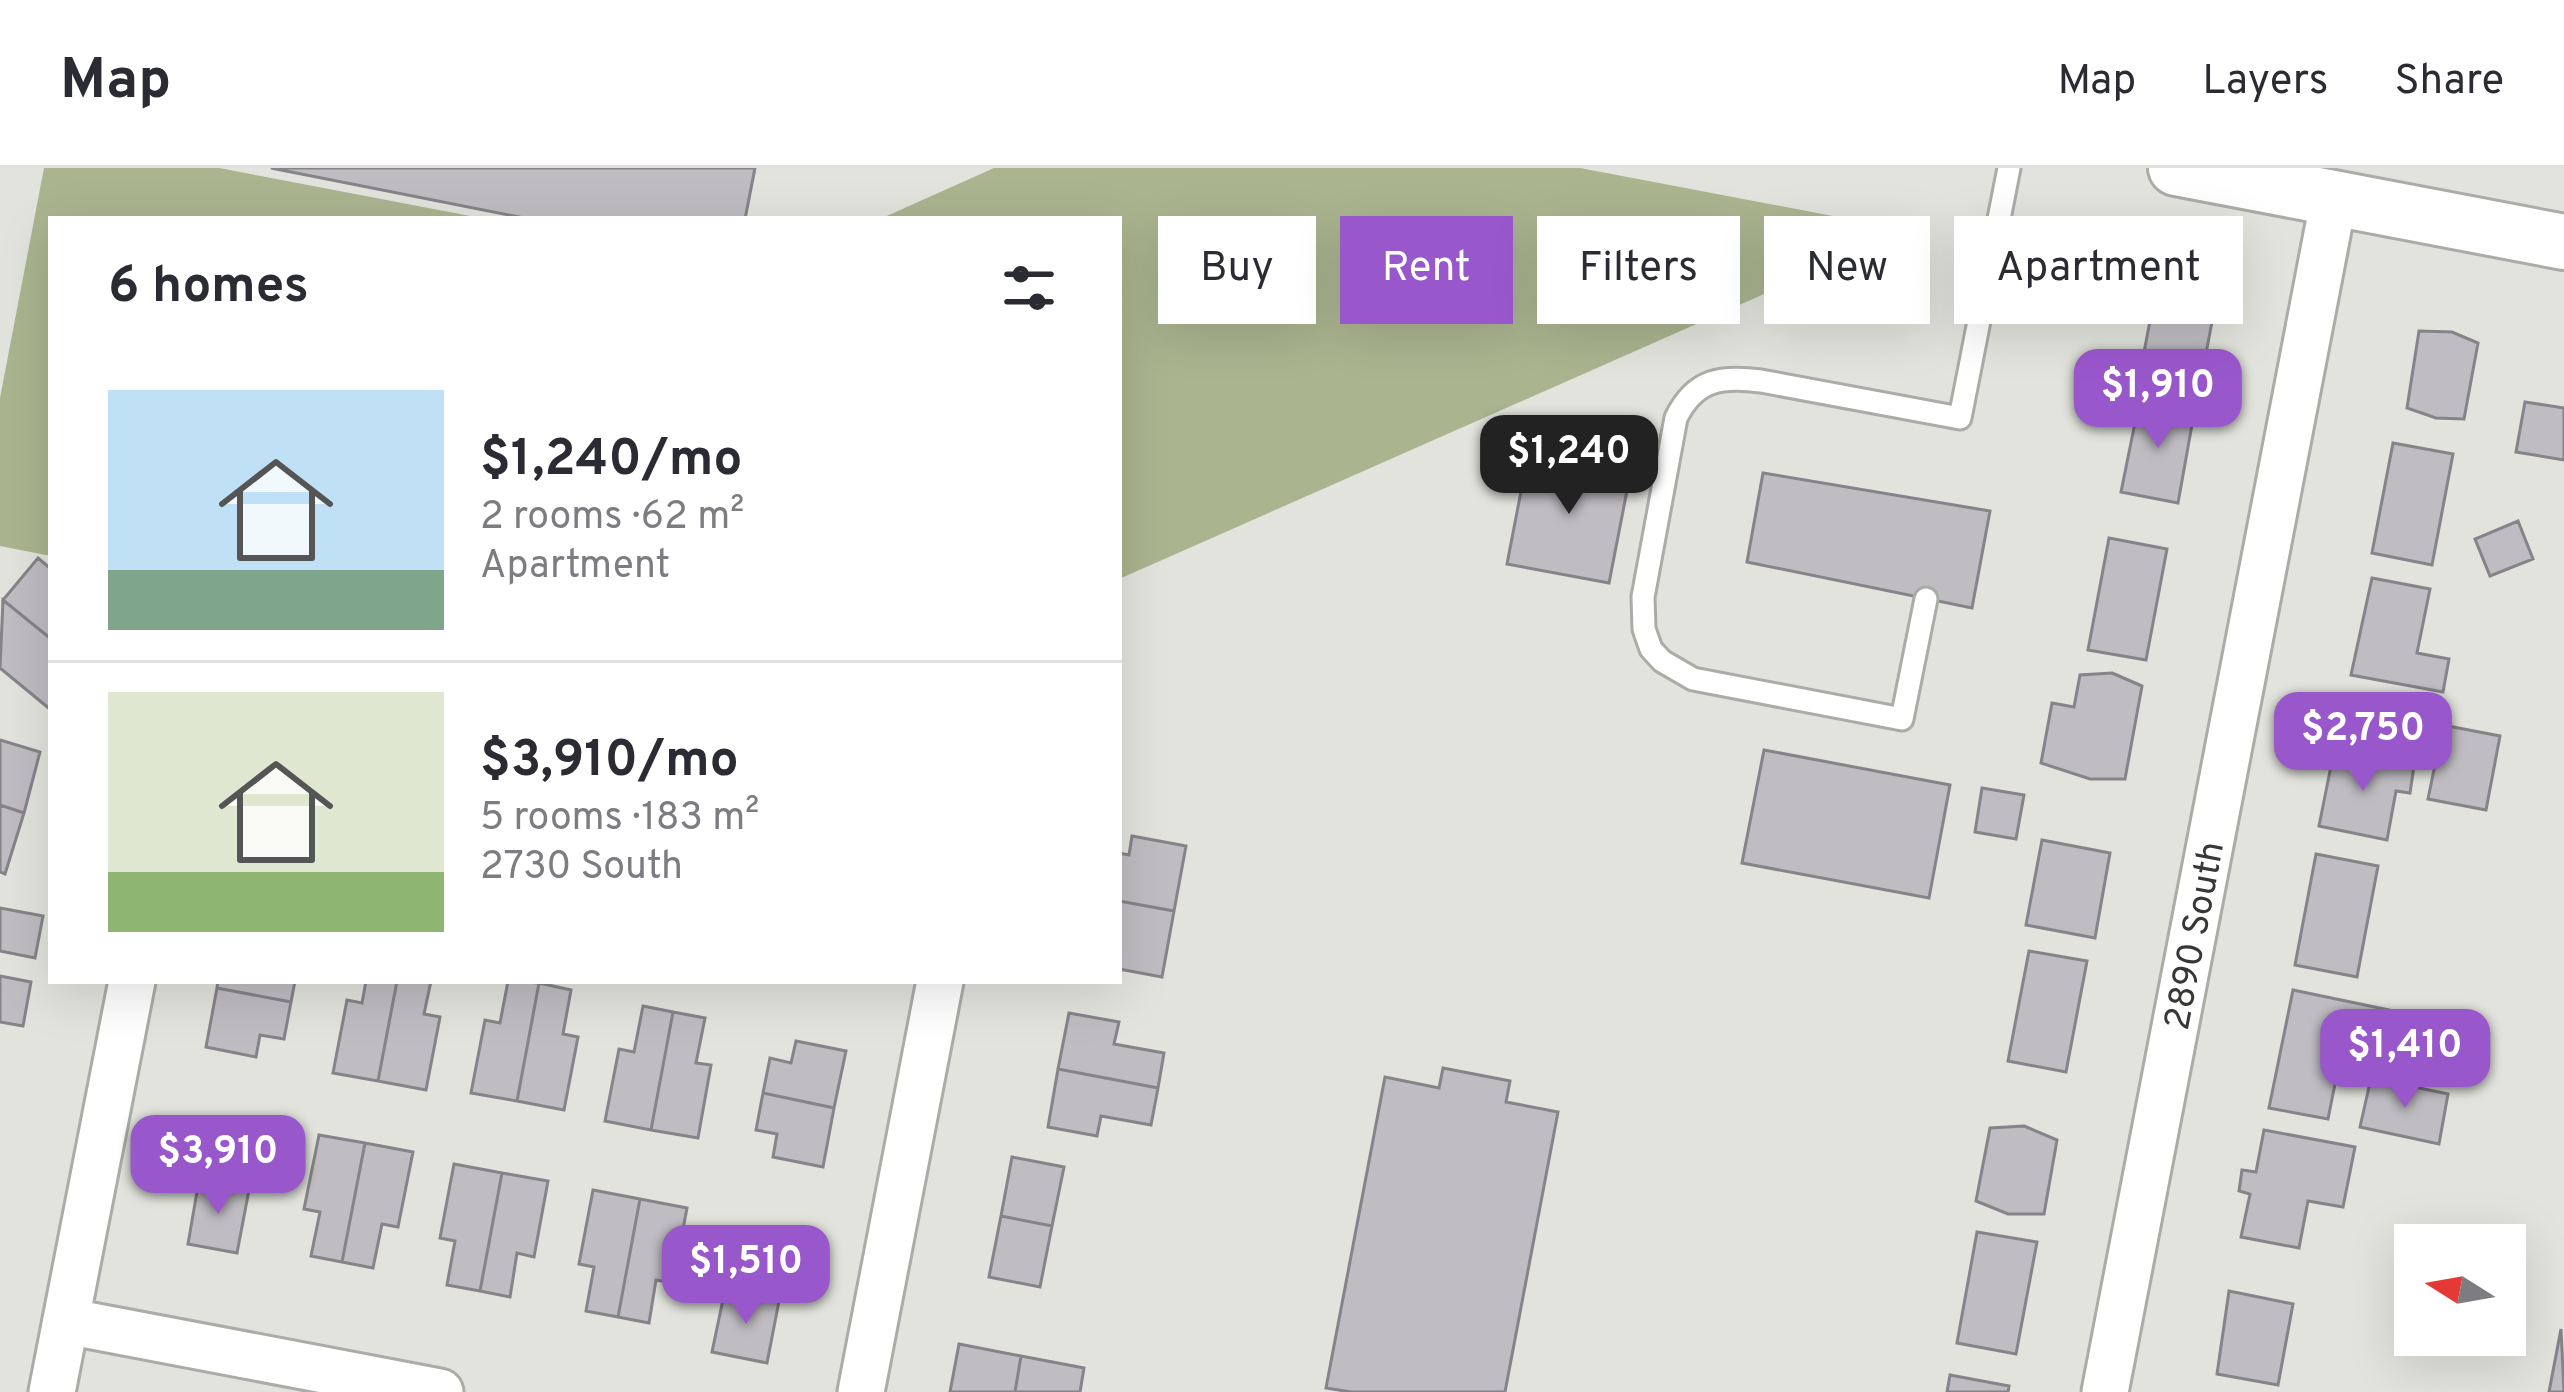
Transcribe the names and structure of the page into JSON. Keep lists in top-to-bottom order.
{
  "streets": {
    "street": ["2890 South"]
  },
  "north": "left",
  "page": {
    "header": "Map",
    "nav": ["Map", "Layers", "Share"],
    "chip": [
      "Buy",
      "Rent",
      "Filters",
      "New",
      "Apartment"
    ],
    "heading": "6 homes",
    "price": [
      "$1,910",
      "$1,240",
      "$2,750",
      "$1,410",
      "$3,910",
      "$1,510"
    ],
    "list": [
      {
        "name": "$1,240/mo",
        "note": "2 rooms · 62 m² · Apartment"
      },
      {
        "name": "$3,910/mo",
        "note": "5 rooms · 183 m² · 2730 South"
      }
    ]
  }
}
